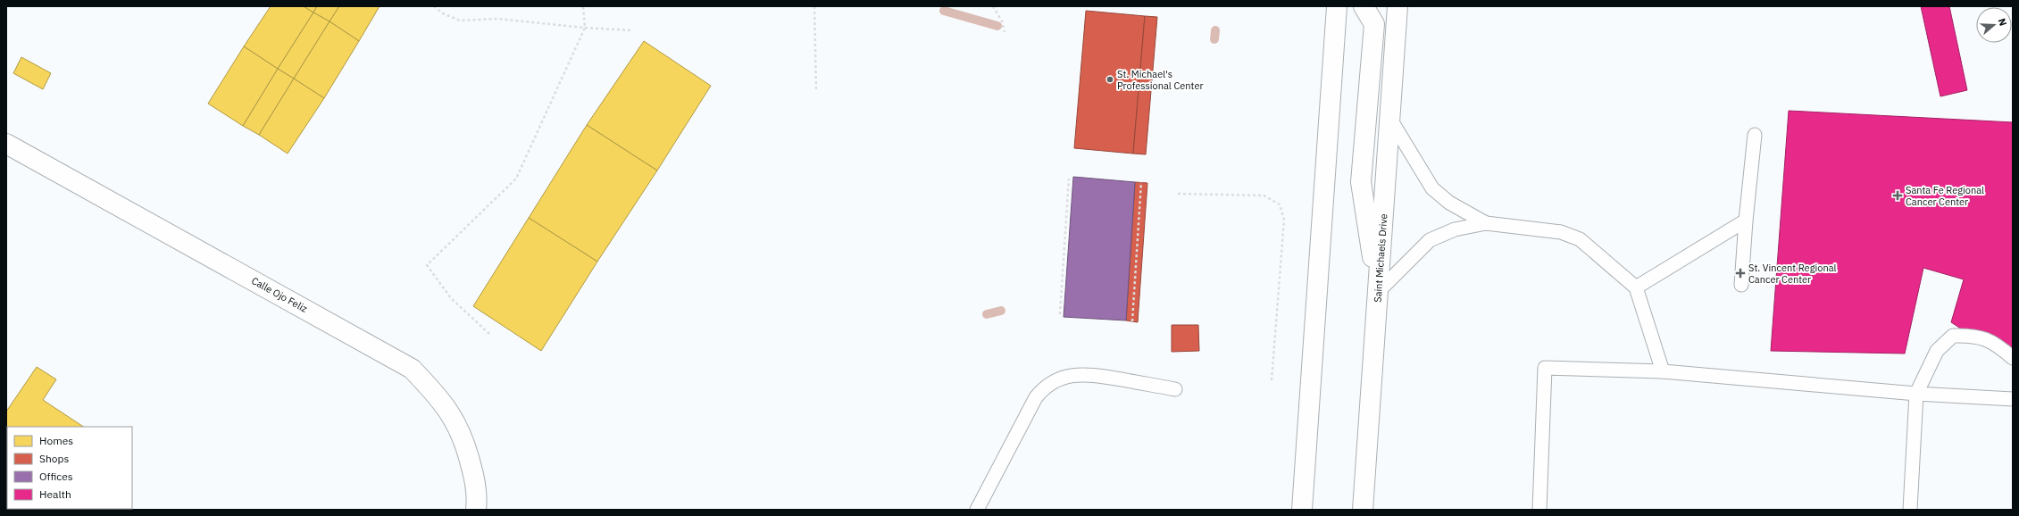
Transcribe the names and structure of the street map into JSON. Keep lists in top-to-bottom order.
{
  "streets": {
    "main road": ["Saint Michaels Drive", "Calle Ojo Feliz"]
  },
  "places": {
    "other": ["St. Michael's Professional Center"],
    "health": ["Santa Fe Regional Cancer Center", "St. Vincent Regional Cancer Center"]
  },
  "legend": [
    "Homes",
    "Shops",
    "Offices",
    "Health"
  ],
  "north": "right"
}
